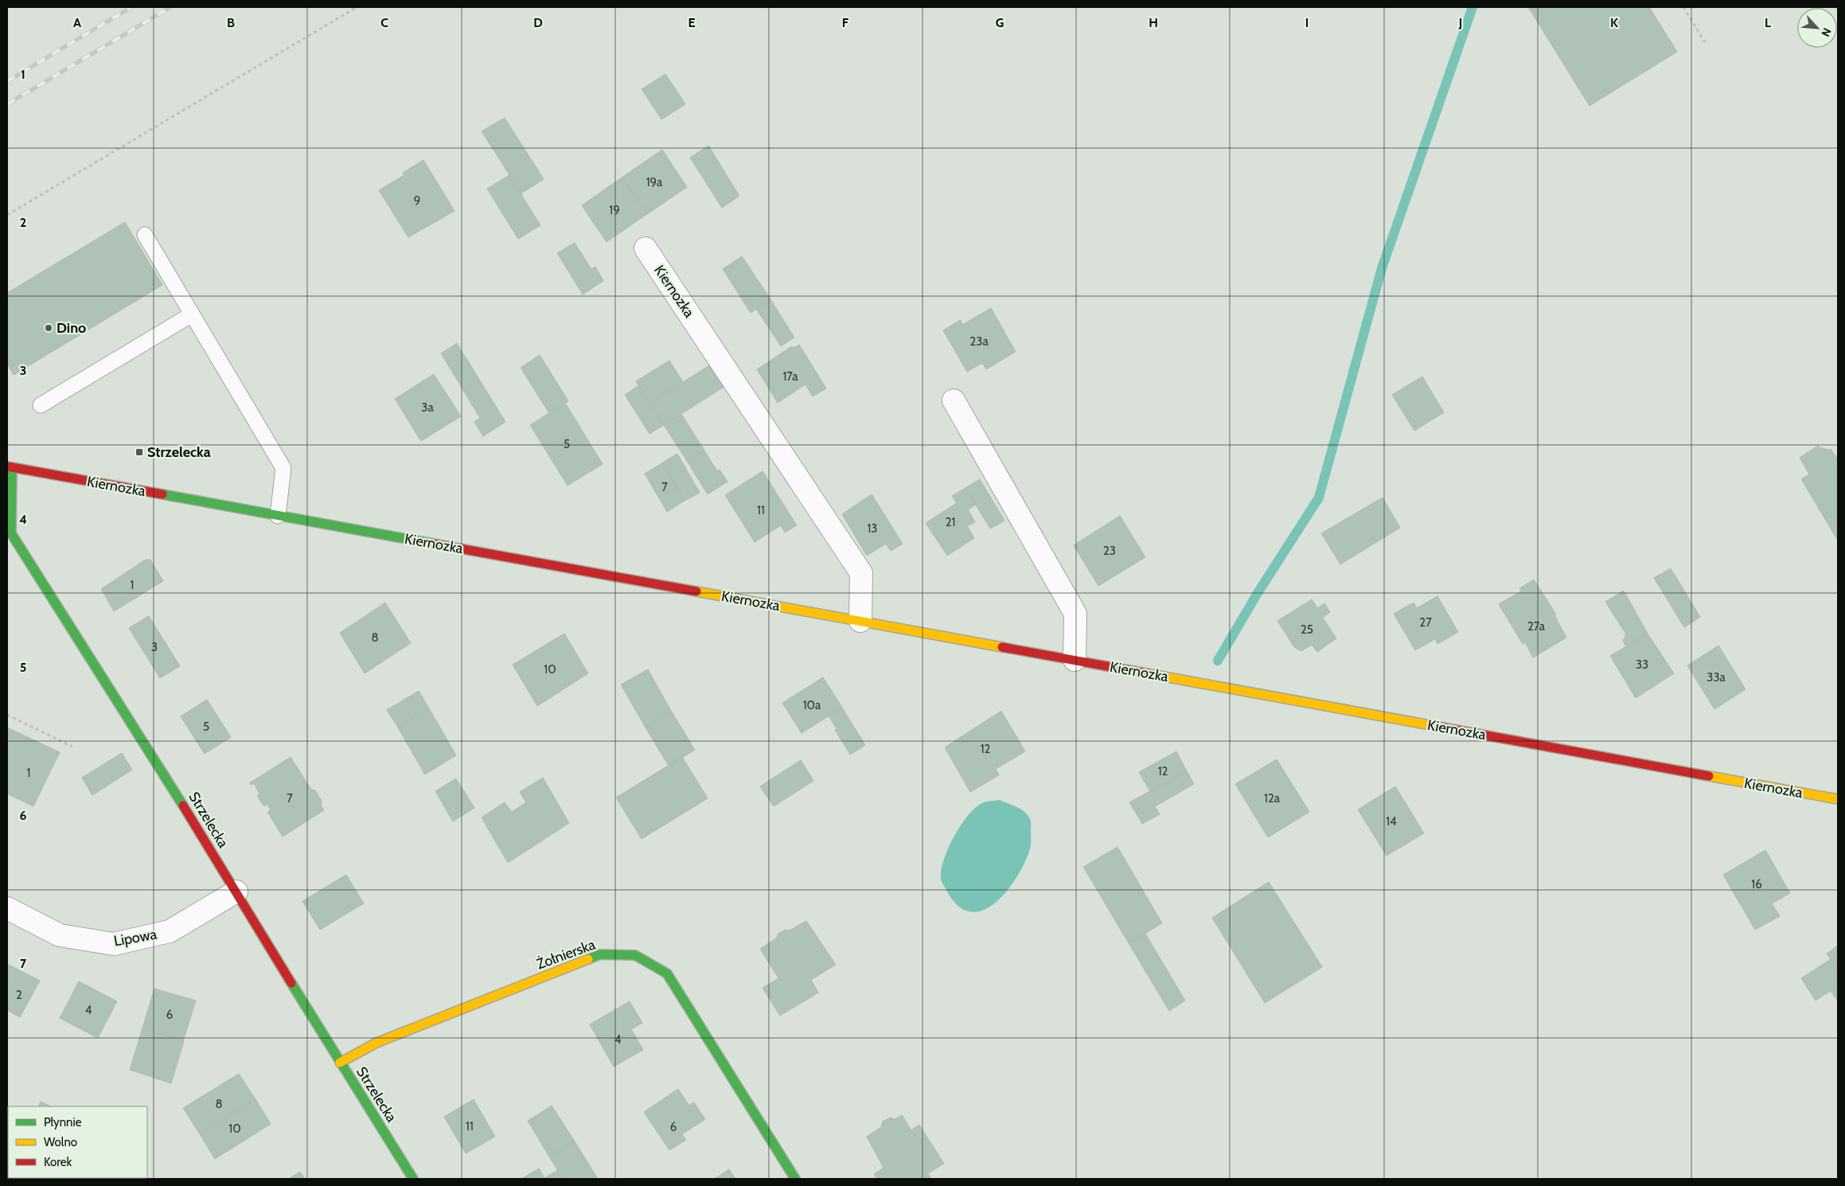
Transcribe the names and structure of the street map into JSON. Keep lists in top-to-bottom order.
{
  "streets": {
    "street": [
      "Kiernozka",
      "Strzelecka",
      "Lipowa",
      "Żołnierska"
    ]
  },
  "crossings": [
    ["Kiernozka", "Strzelecka"],
    ["Strzelecka", "Lipowa"],
    ["Strzelecka", "Żołnierska"]
  ],
  "places": {
    "other": ["Dino"],
    "transit": ["Strzelecka"]
  },
  "house_numbers": [
    "19a",
    "9",
    "19",
    "23a",
    "17a",
    "3a",
    "5",
    "7",
    "11",
    "21",
    "13",
    "23",
    "1",
    "27",
    "27a",
    "25",
    "8",
    "3",
    "33",
    "10",
    "33a",
    "10a",
    "5",
    "12",
    "12",
    "1",
    "7",
    "12a",
    "14",
    "16",
    "2",
    "4",
    "6",
    "4",
    "8",
    "11",
    "6",
    "10"
  ],
  "legend": ["Płynnie", "Wolno", "Korek"],
  "north": "bottom right",
  "grid": {
    "columns": [
      "A",
      "B",
      "C",
      "D",
      "E",
      "F",
      "G",
      "H",
      "I",
      "J",
      "K",
      "L"
    ],
    "rows": [
      "1",
      "2",
      "3",
      "4",
      "5",
      "6",
      "7"
    ]
  }
}
